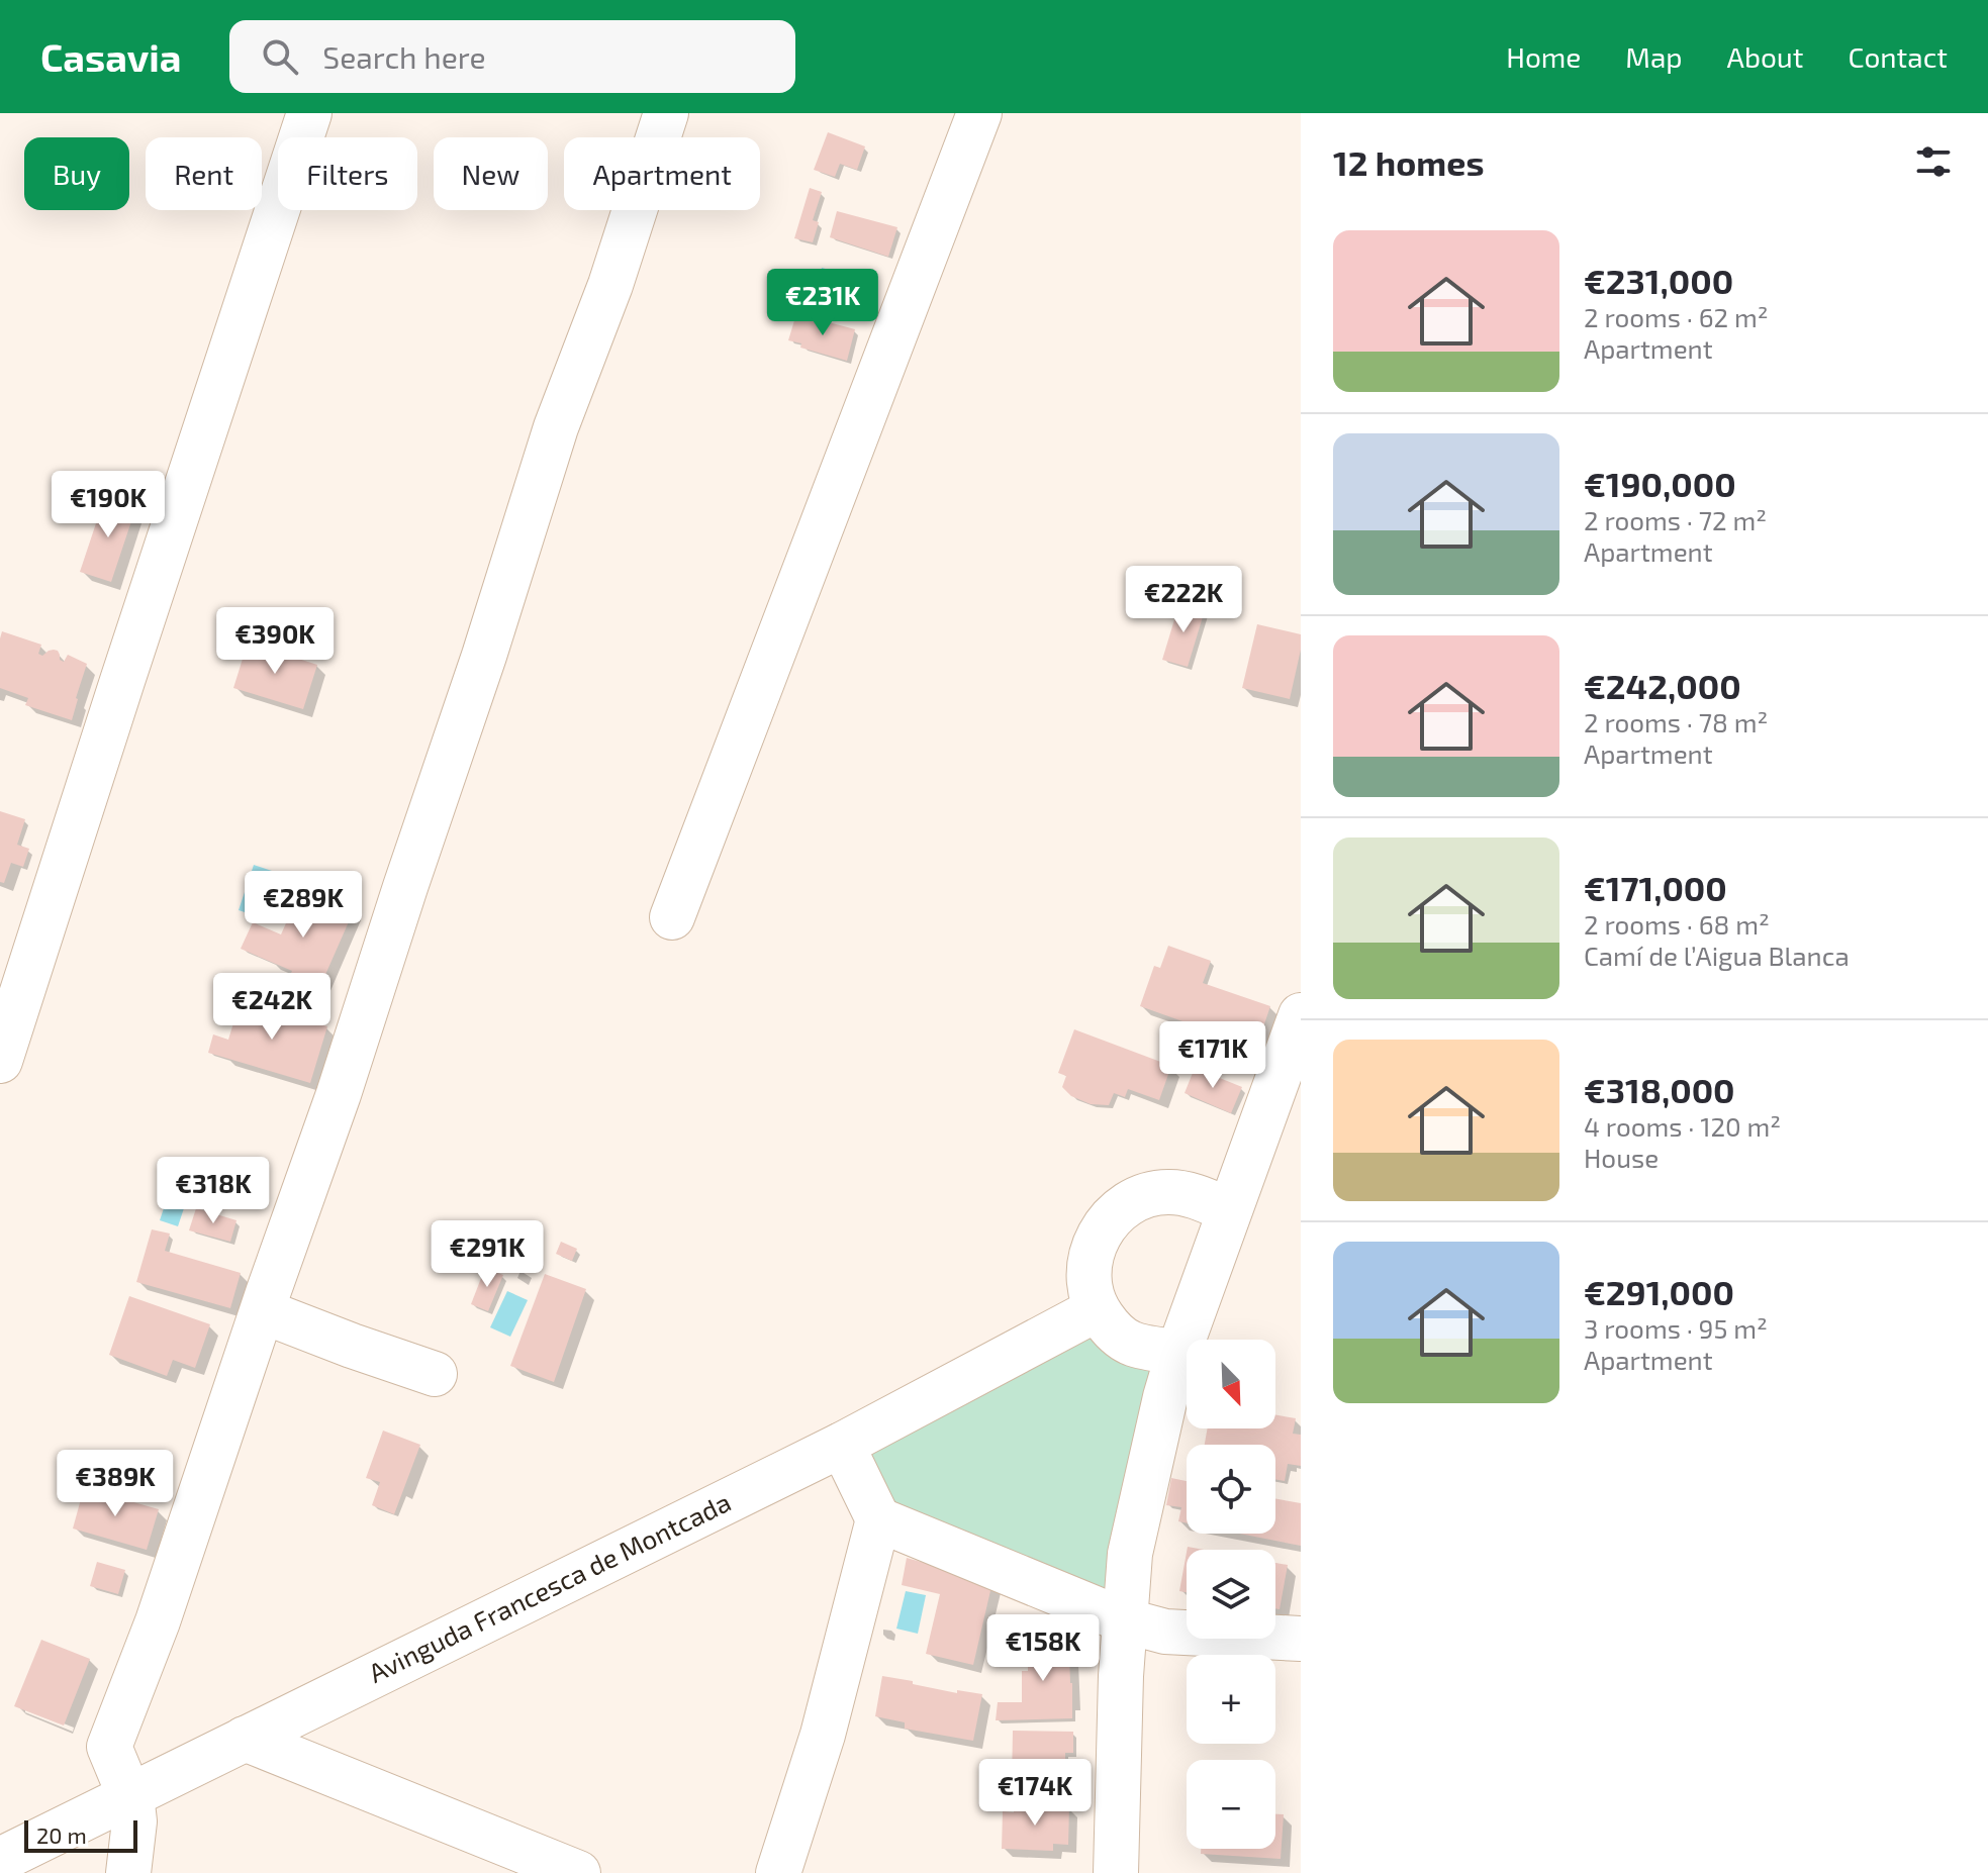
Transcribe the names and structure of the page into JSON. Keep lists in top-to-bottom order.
{
  "streets": {
    "street": ["Avinguda Francesca de Montcada"]
  },
  "scale_bar": "20 m",
  "north": "bottom right",
  "page": {
    "header": "Casavia",
    "search": "Search here",
    "nav": [
      "Home",
      "Map",
      "About",
      "Contact"
    ],
    "heading": "12 homes",
    "chip": [
      "Buy",
      "Rent",
      "Filters",
      "New",
      "Apartment"
    ],
    "list": [
      {
        "name": "€231,000",
        "note": "2 rooms · 62 m² · Apartment"
      },
      {
        "name": "€190,000",
        "note": "2 rooms · 72 m² · Apartment"
      },
      {
        "name": "€242,000",
        "note": "2 rooms · 78 m² · Apartment"
      },
      {
        "name": "€171,000",
        "note": "2 rooms · 68 m² · Camí de l’Aigua Blanca"
      },
      {
        "name": "€318,000",
        "note": "4 rooms · 120 m² · House"
      },
      {
        "name": "€291,000",
        "note": "3 rooms · 95 m² · Apartment"
      }
    ],
    "price": [
      "€231K",
      "€190K",
      "€222K",
      "€390K",
      "€289K",
      "€242K",
      "€171K",
      "€318K",
      "€291K",
      "€389K",
      "€158K",
      "€174K"
    ],
    "map_buttons": ["+", "−"],
    "scale": "20 m"
  }
}
